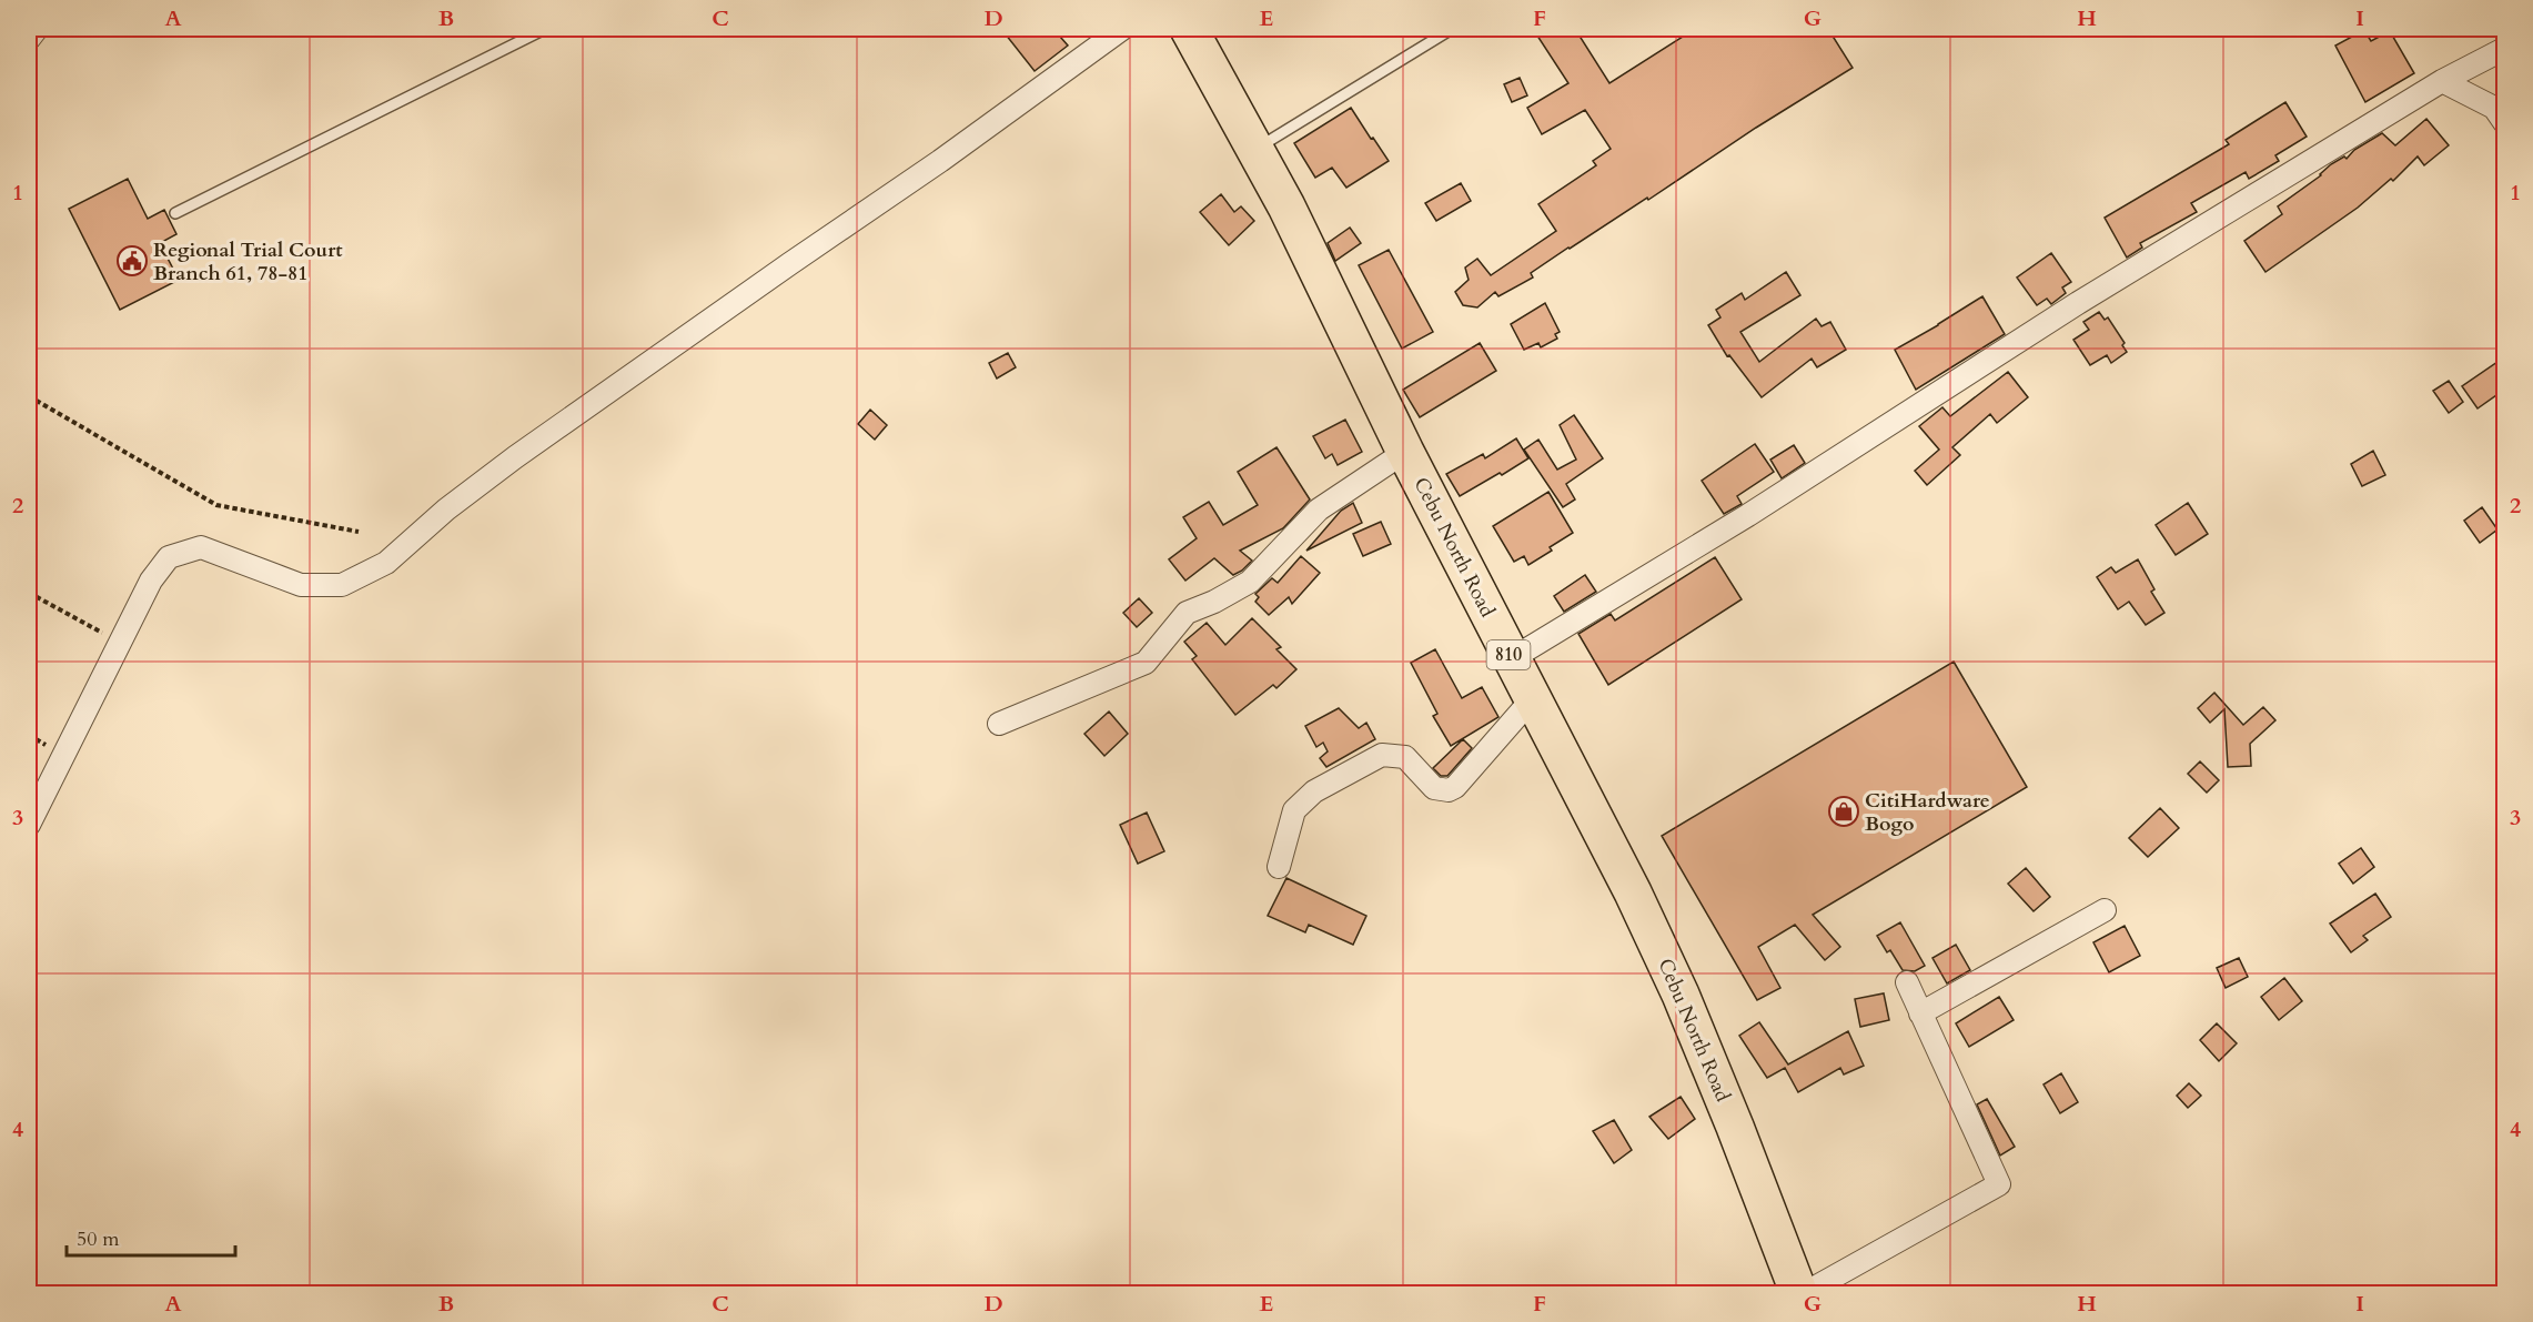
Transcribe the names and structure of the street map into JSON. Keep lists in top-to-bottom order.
{
  "streets": {
    "highway": ["Cebu North Road", "810"]
  },
  "places": {
    "public building": ["Regional Trial Court Branch 61, 78-81"],
    "shop": ["CitiHardware Bogo"]
  },
  "scale_bar": "50 m",
  "grid": {
    "columns": [
      "A",
      "B",
      "C",
      "D",
      "E",
      "F",
      "G",
      "H",
      "I"
    ],
    "rows": [
      "1",
      "2",
      "3",
      "4"
    ]
  }
}
